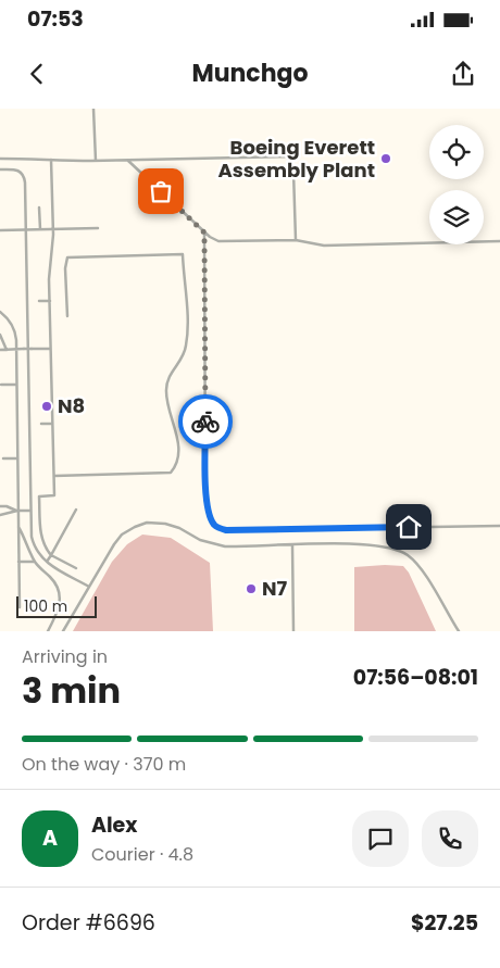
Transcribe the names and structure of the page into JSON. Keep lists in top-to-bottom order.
{
  "places": ["Boeing Everett Assembly Plant", "N8", "N7"],
  "scale_bar": "100 m",
  "page": {
    "status": "07:53",
    "header": "Munchgo",
    "scale": "100 m",
    "heading": ["3 min", "Arriving in", "07:56–08:01"],
    "panel": [
      "Alex",
      "Courier · 4.8",
      "Order #6696",
      "$27.25"
    ],
    "bar": "On the way · 370 m",
    "round": "A"
  }
}
